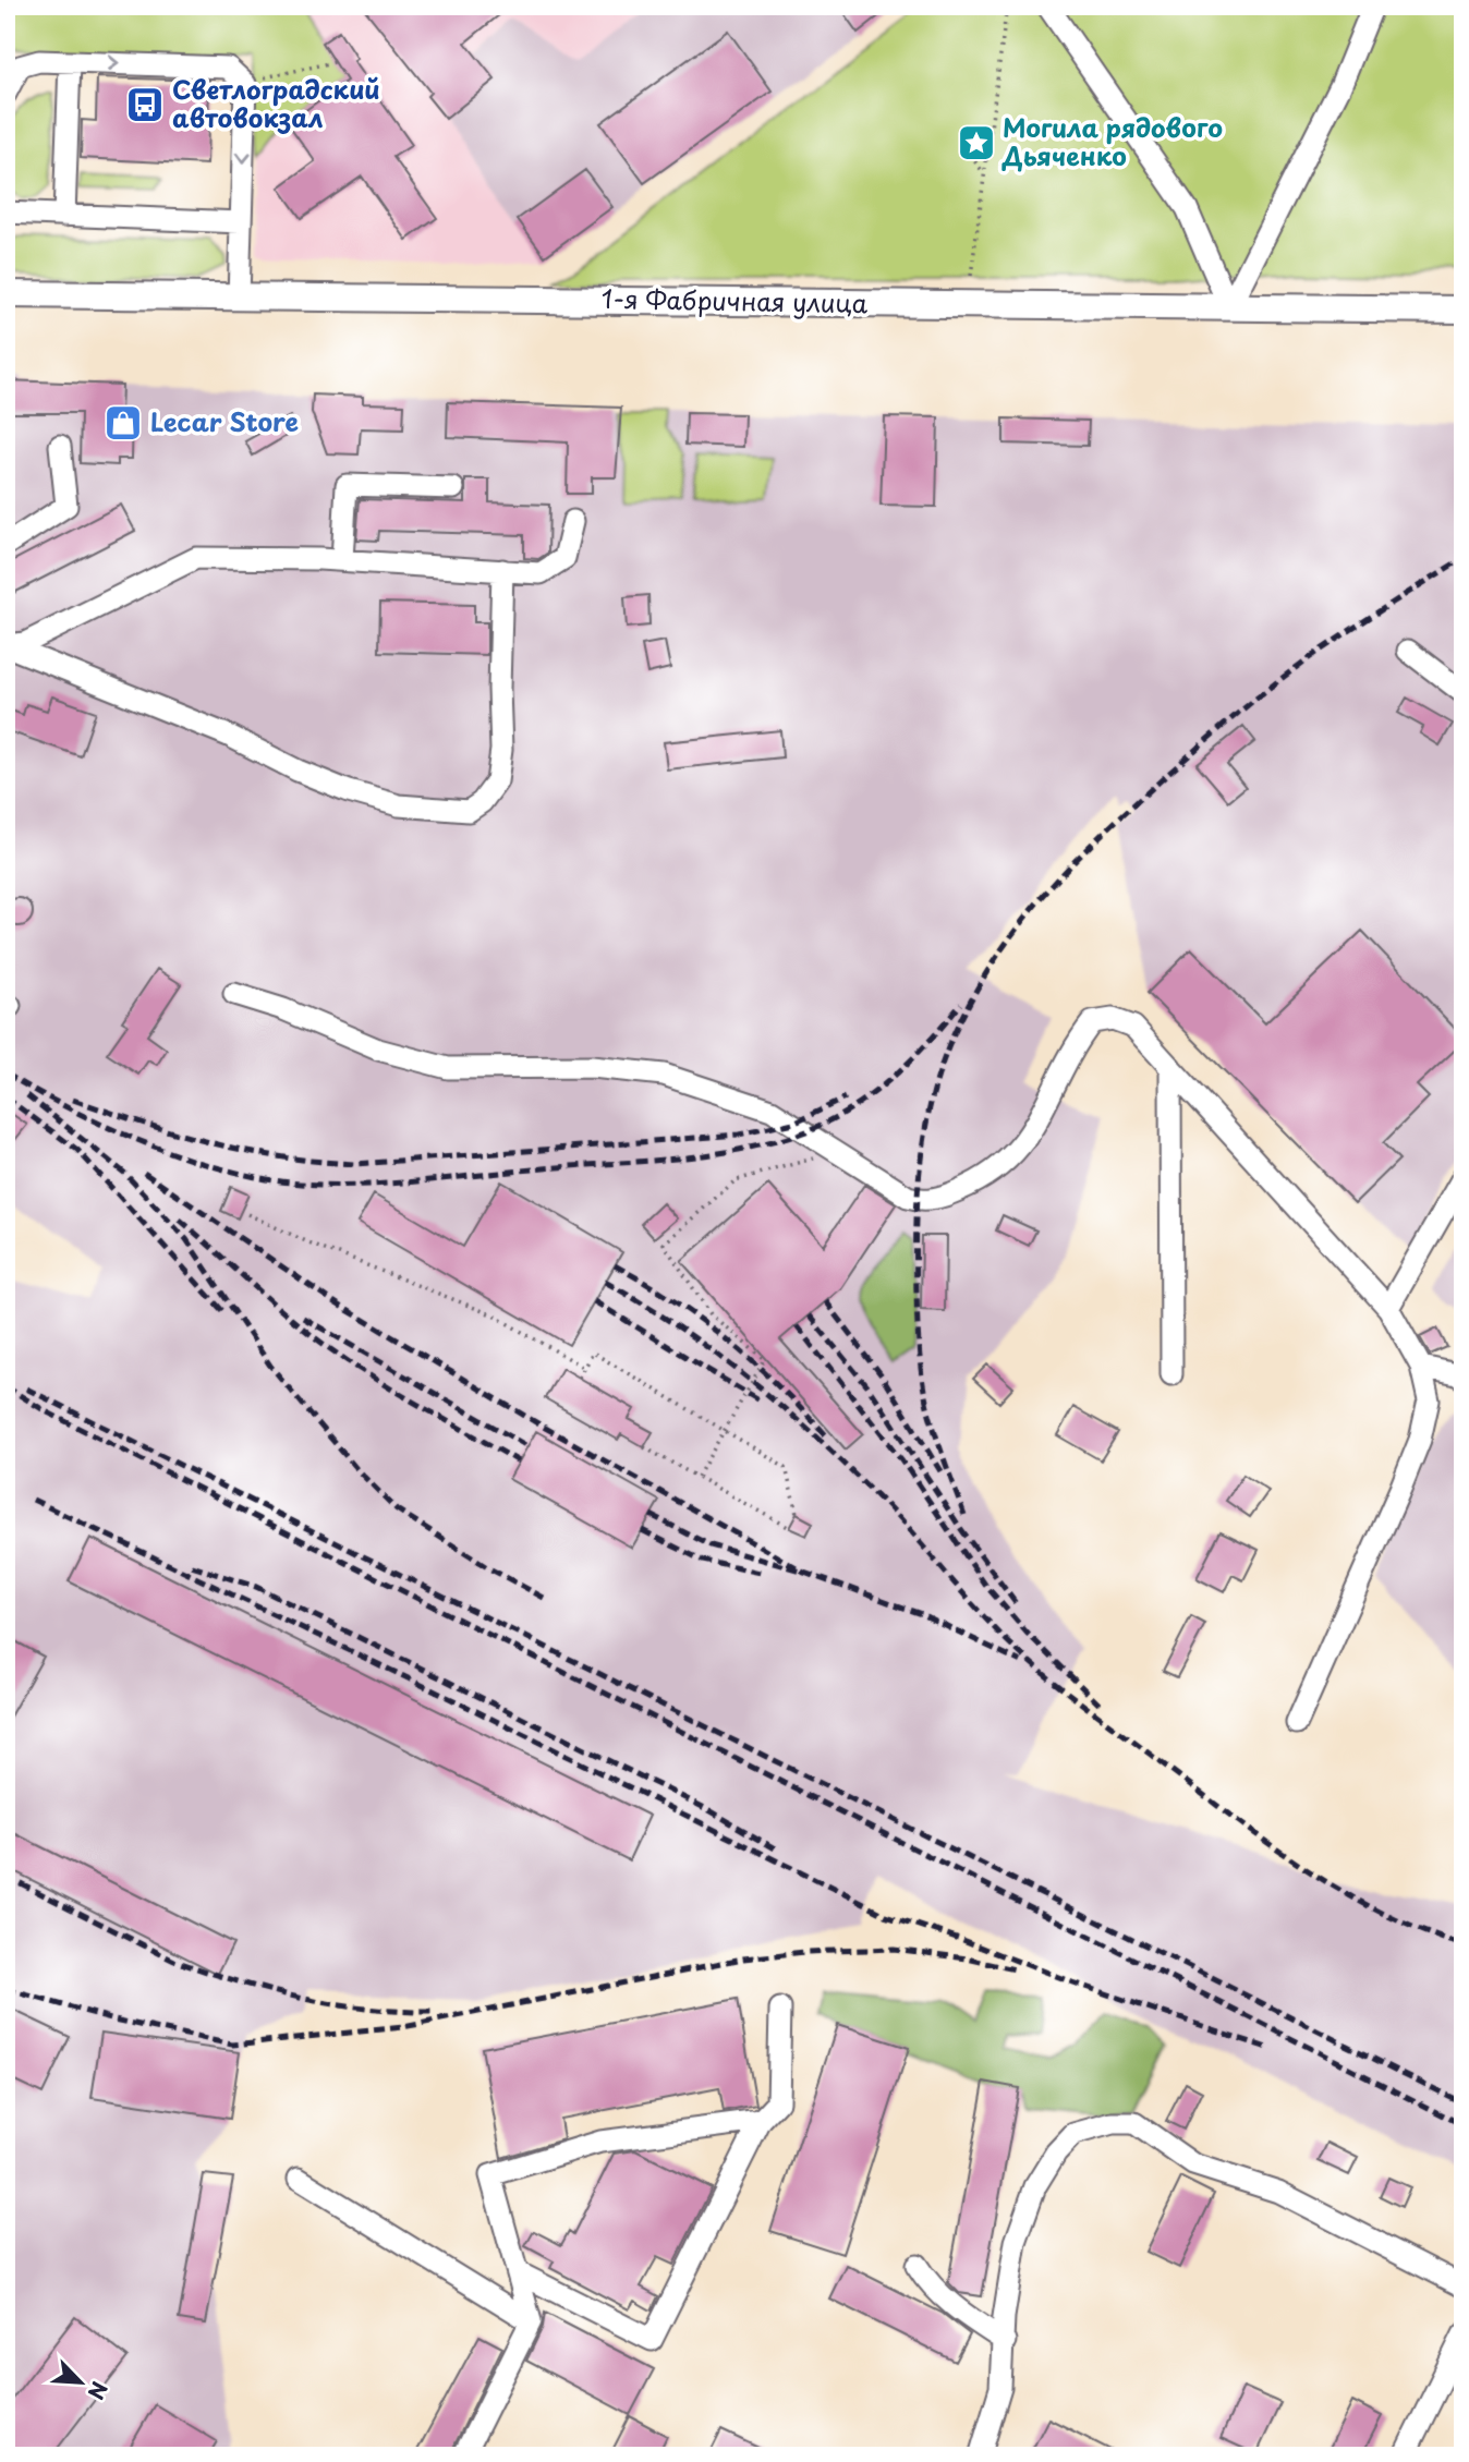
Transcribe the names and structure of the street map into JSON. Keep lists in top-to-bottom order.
{
  "streets": {
    "main road": ["1-я Фабричная улица"]
  },
  "places": {
    "bus stop": ["Светлоградский автовокзал"],
    "place": ["Могила рядового Дьяченко"],
    "shop": ["Lecar Store"]
  },
  "north": "bottom right"
}
